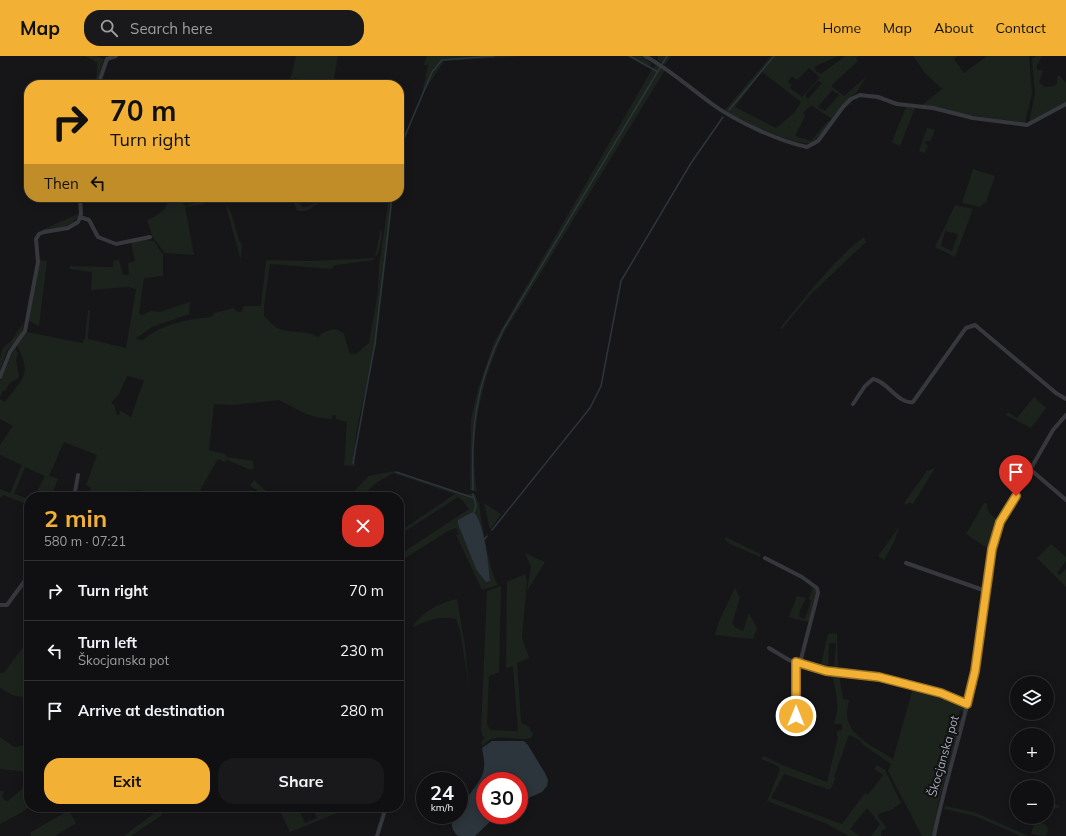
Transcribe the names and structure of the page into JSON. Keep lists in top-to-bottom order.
{
  "streets": {
    "street": ["Škocjanska pot"]
  },
  "page": {
    "header": "Map",
    "search": "Search here",
    "nav": [
      "Home",
      "Map",
      "About",
      "Contact"
    ],
    "turn": ["70 m", "Turn right"],
    "then": "Then",
    "heading": ["2 min", "580 m · 07:21"],
    "list": [
      {
        "name": "Turn right",
        "value": "70 m"
      },
      {
        "name": "Turn left",
        "note": "Škocjanska pot",
        "value": "230 m"
      },
      {
        "name": "Arrive at destination",
        "value": "280 m"
      }
    ],
    "map_buttons": ["+", "−"],
    "buttons": ["Exit", "Share"],
    "speed": "24 km/h",
    "limit": "30"
  }
}
